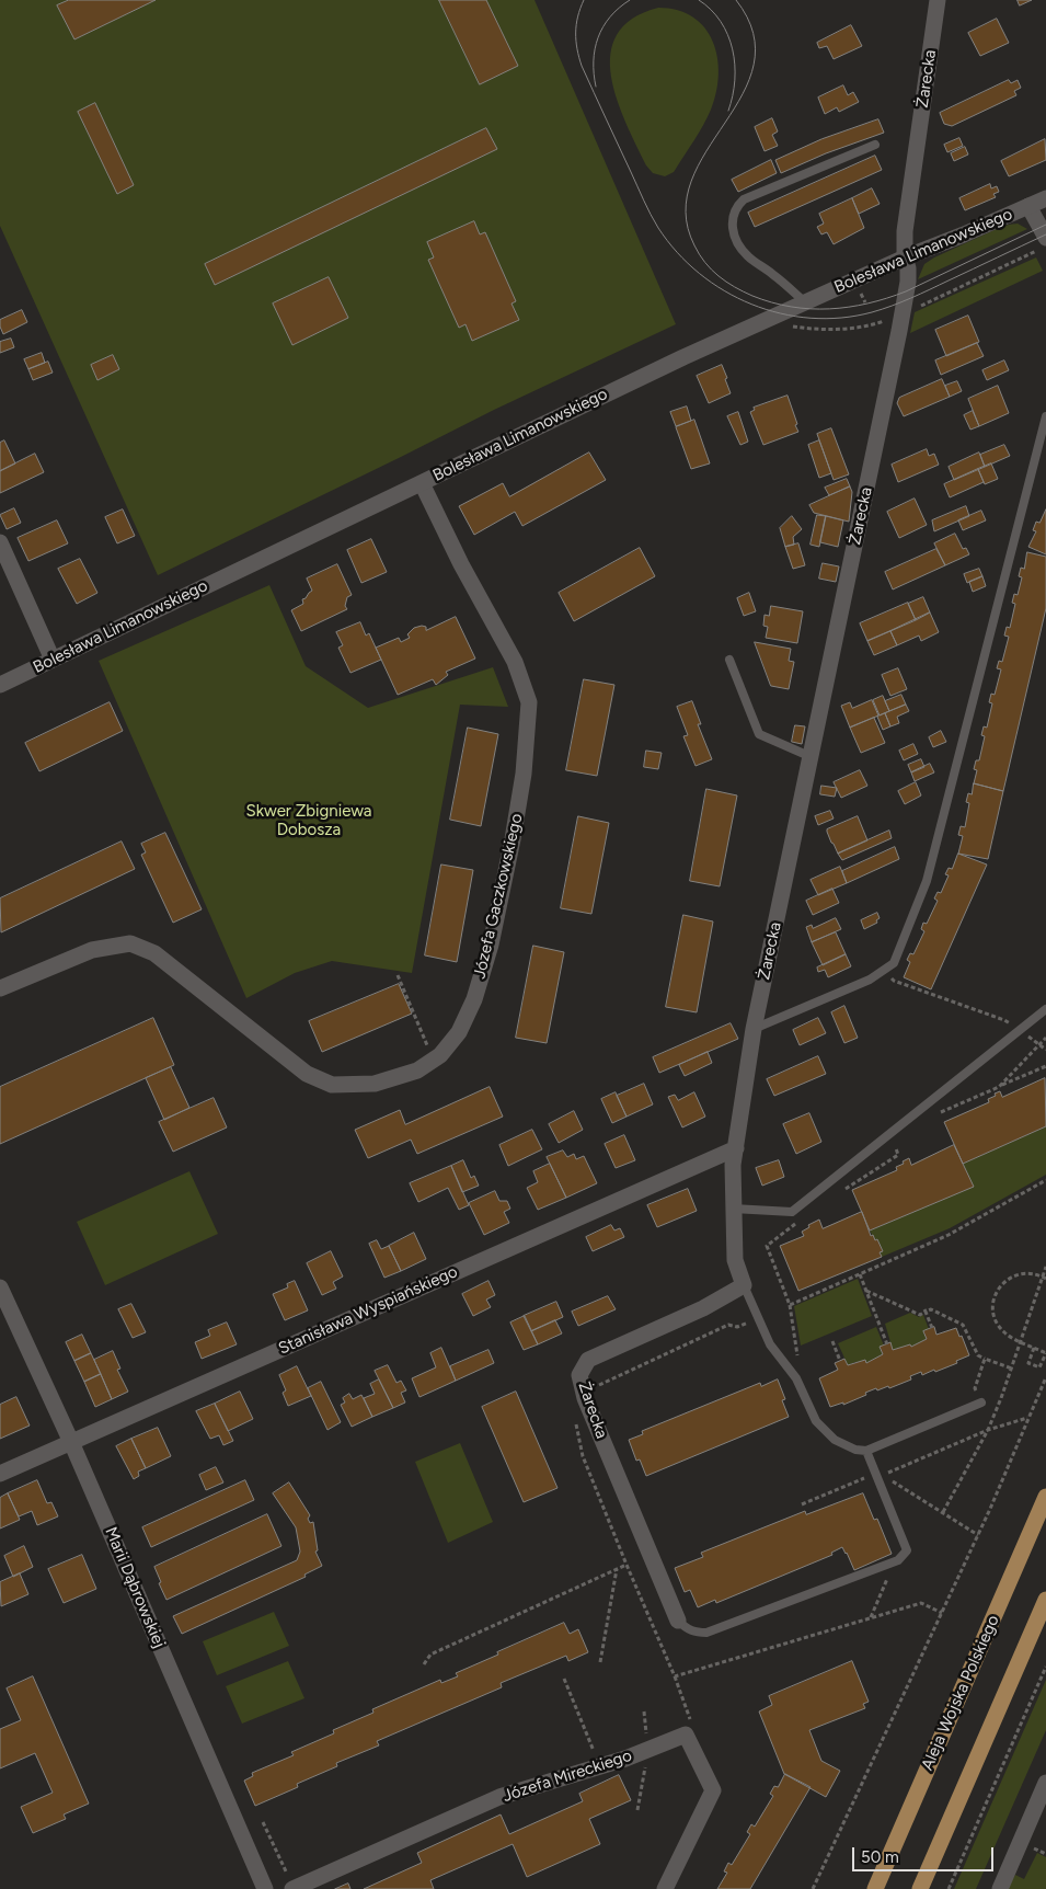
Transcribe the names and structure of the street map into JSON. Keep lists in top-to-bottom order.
{
  "streets": {
    "main road": ["Aleja Wojska Polskiego"],
    "street": [
      "Żarecka",
      "Bolesława Limanowskiego",
      "Józefa Gaczkowskiego",
      "Stanisława Wyspiańskiego",
      "Marii Dąbrowskiej",
      "Józefa Mireckiego"
    ]
  },
  "crossings": [
    ["Żarecka", "Bolesława Limanowskiego"],
    ["Żarecka", "Stanisława Wyspiańskiego"],
    ["Bolesława Limanowskiego", "Józefa Gaczkowskiego"],
    ["Stanisława Wyspiańskiego", "Marii Dąbrowskiej"]
  ],
  "parks": ["Skwer Zbigniewa Dobosza"],
  "scale_bar": "50 m"
}
